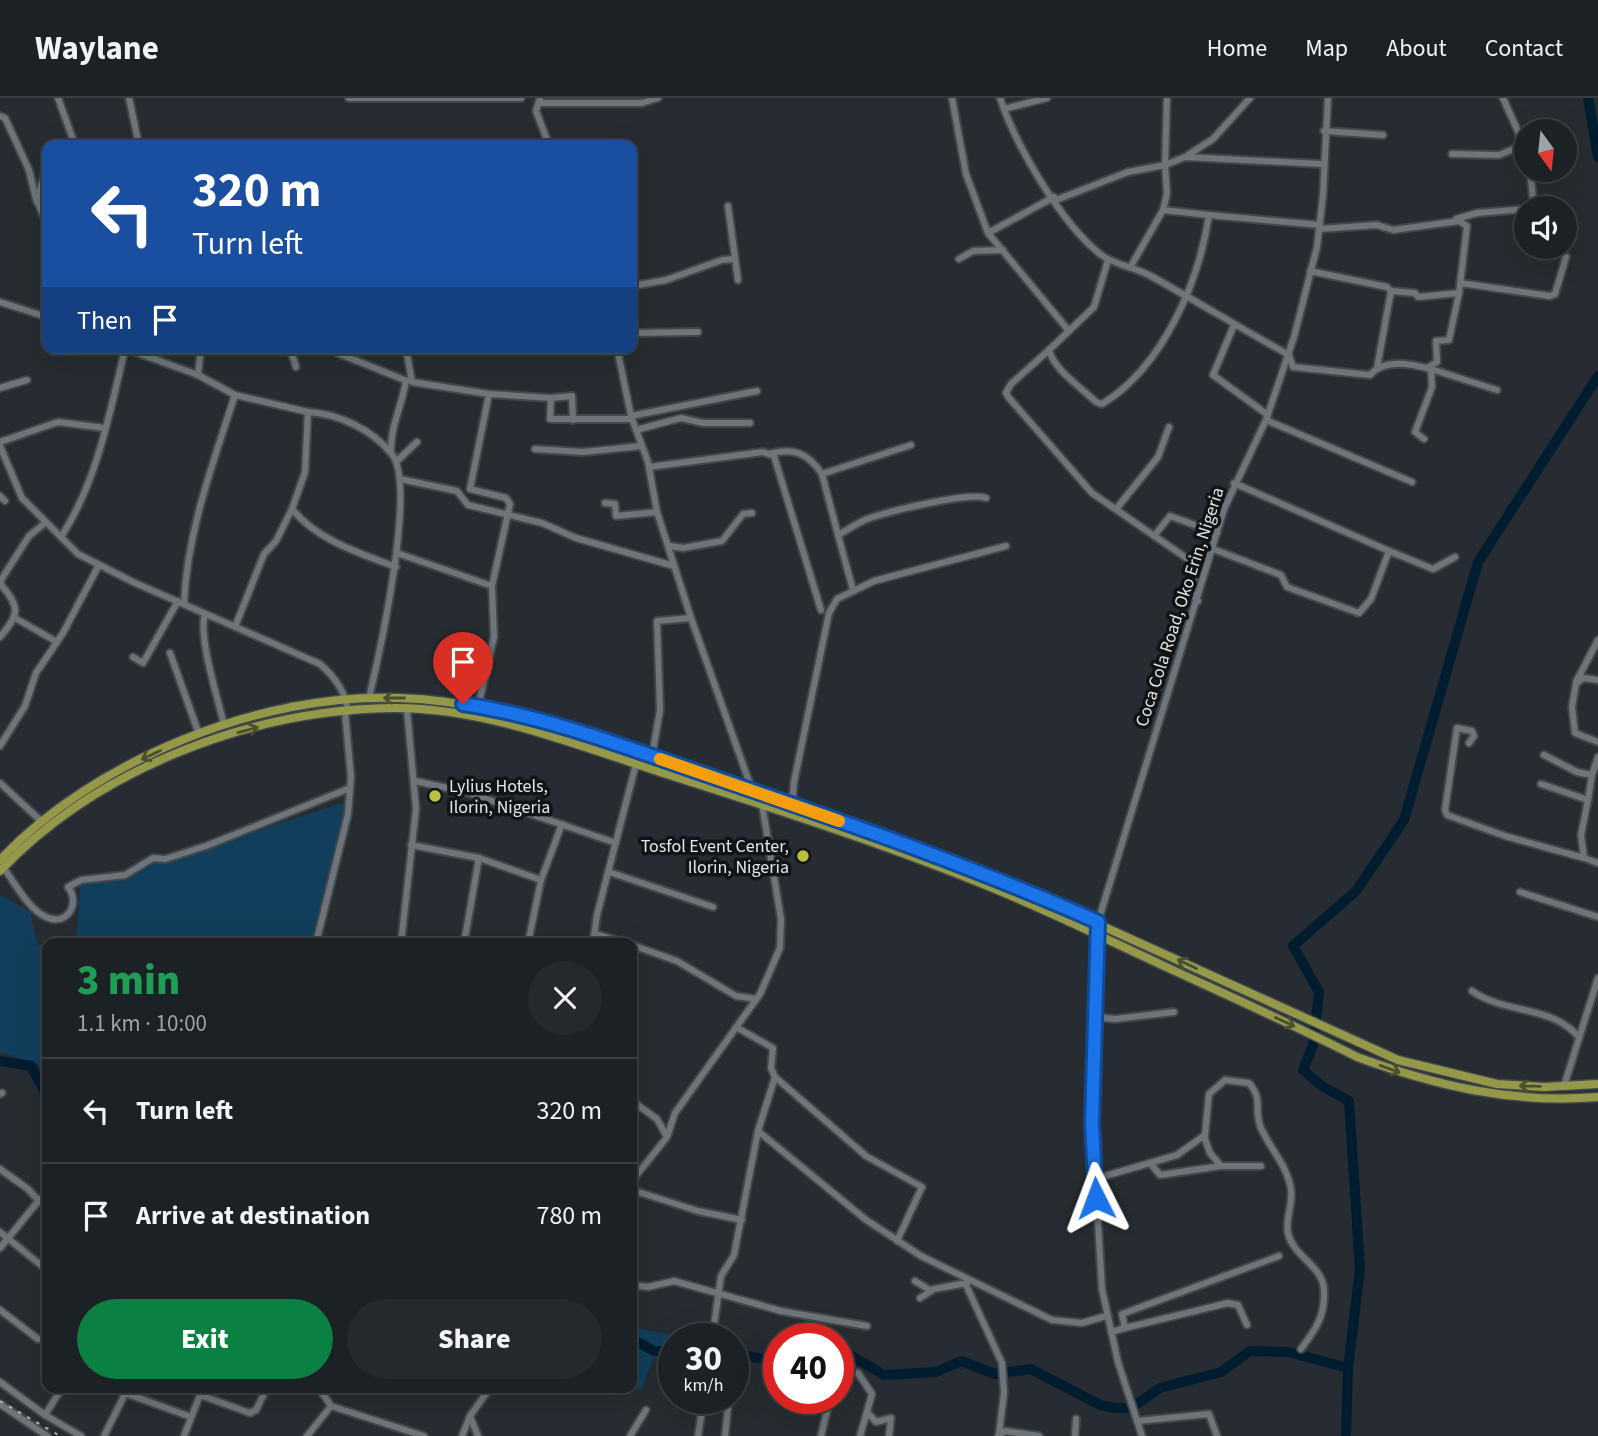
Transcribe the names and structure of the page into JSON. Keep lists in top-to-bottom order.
{
  "streets": {
    "street": ["Coca Cola Road, Oko Erin, Nigeria"]
  },
  "places": ["Lylius Hotels, Ilorin, Nigeria", "Tosfol Event Center, Ilorin, Nigeria"],
  "north": "bottom",
  "page": {
    "header": "Waylane",
    "nav": [
      "Home",
      "Map",
      "About",
      "Contact"
    ],
    "turn": ["320 m", "Turn left"],
    "then": "Then",
    "heading": ["3 min", "1.1 km · 10:00"],
    "list": [
      {
        "name": "Turn left",
        "value": "320 m"
      },
      {
        "name": "Arrive at destination",
        "value": "780 m"
      }
    ],
    "buttons": ["Exit", "Share"],
    "speed": "30 km/h",
    "limit": "40"
  }
}
